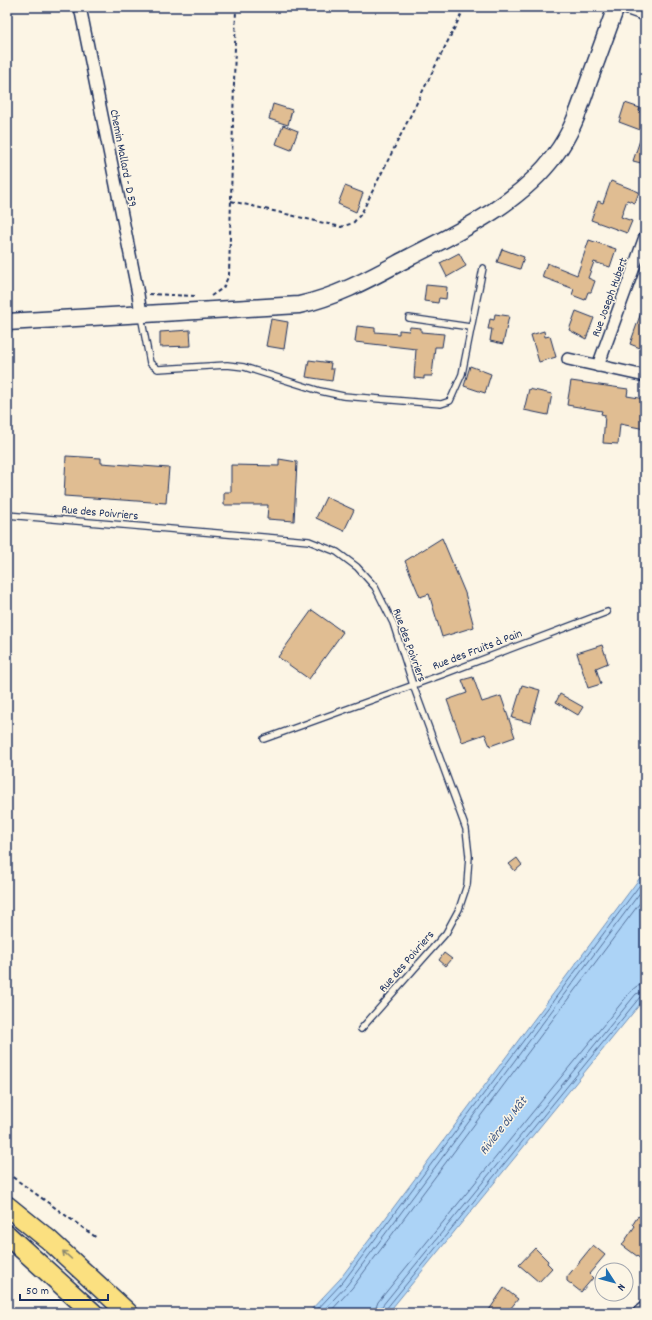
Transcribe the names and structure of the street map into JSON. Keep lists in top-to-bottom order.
{
  "streets": {
    "street": ["Chemin Mallard - D 59", "Rue Joseph Hubert"],
    "lane": ["Rue des Poivriers", "Rue des Fruits à Pain"]
  },
  "crossings": [
    ["Rue des Poivriers", "Rue des Fruits à Pain"]
  ],
  "water": ["Rivière du Mât"],
  "scale_bar": "50 m",
  "north": "bottom right"
}
